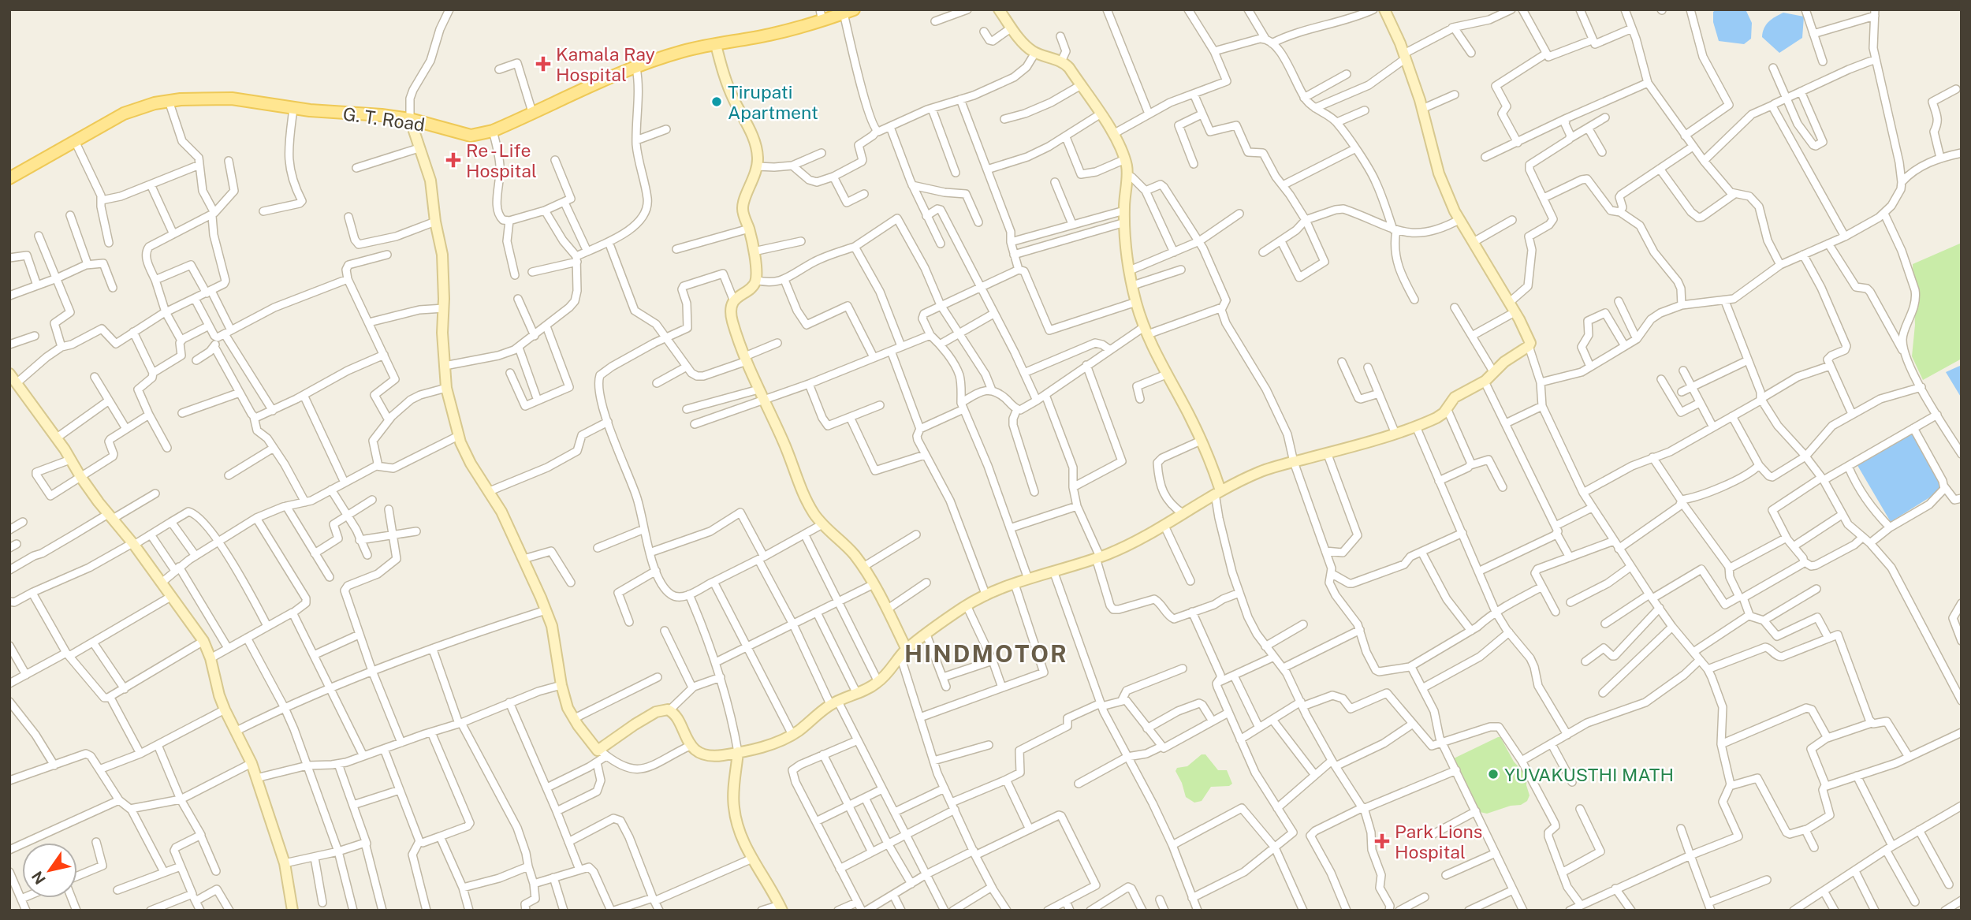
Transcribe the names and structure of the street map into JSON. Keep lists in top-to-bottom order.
{
  "streets": {
    "main road": ["G. T. Road"]
  },
  "districts": ["HINDMOTOR"],
  "places": {
    "health": ["Kamala Ray Hospital", "Re - Life Hospital", "Park Lions Hospital"],
    "other": ["Tirupati Apartment", "YUVAKUSTHI MATH"]
  },
  "north": "bottom left"
}
